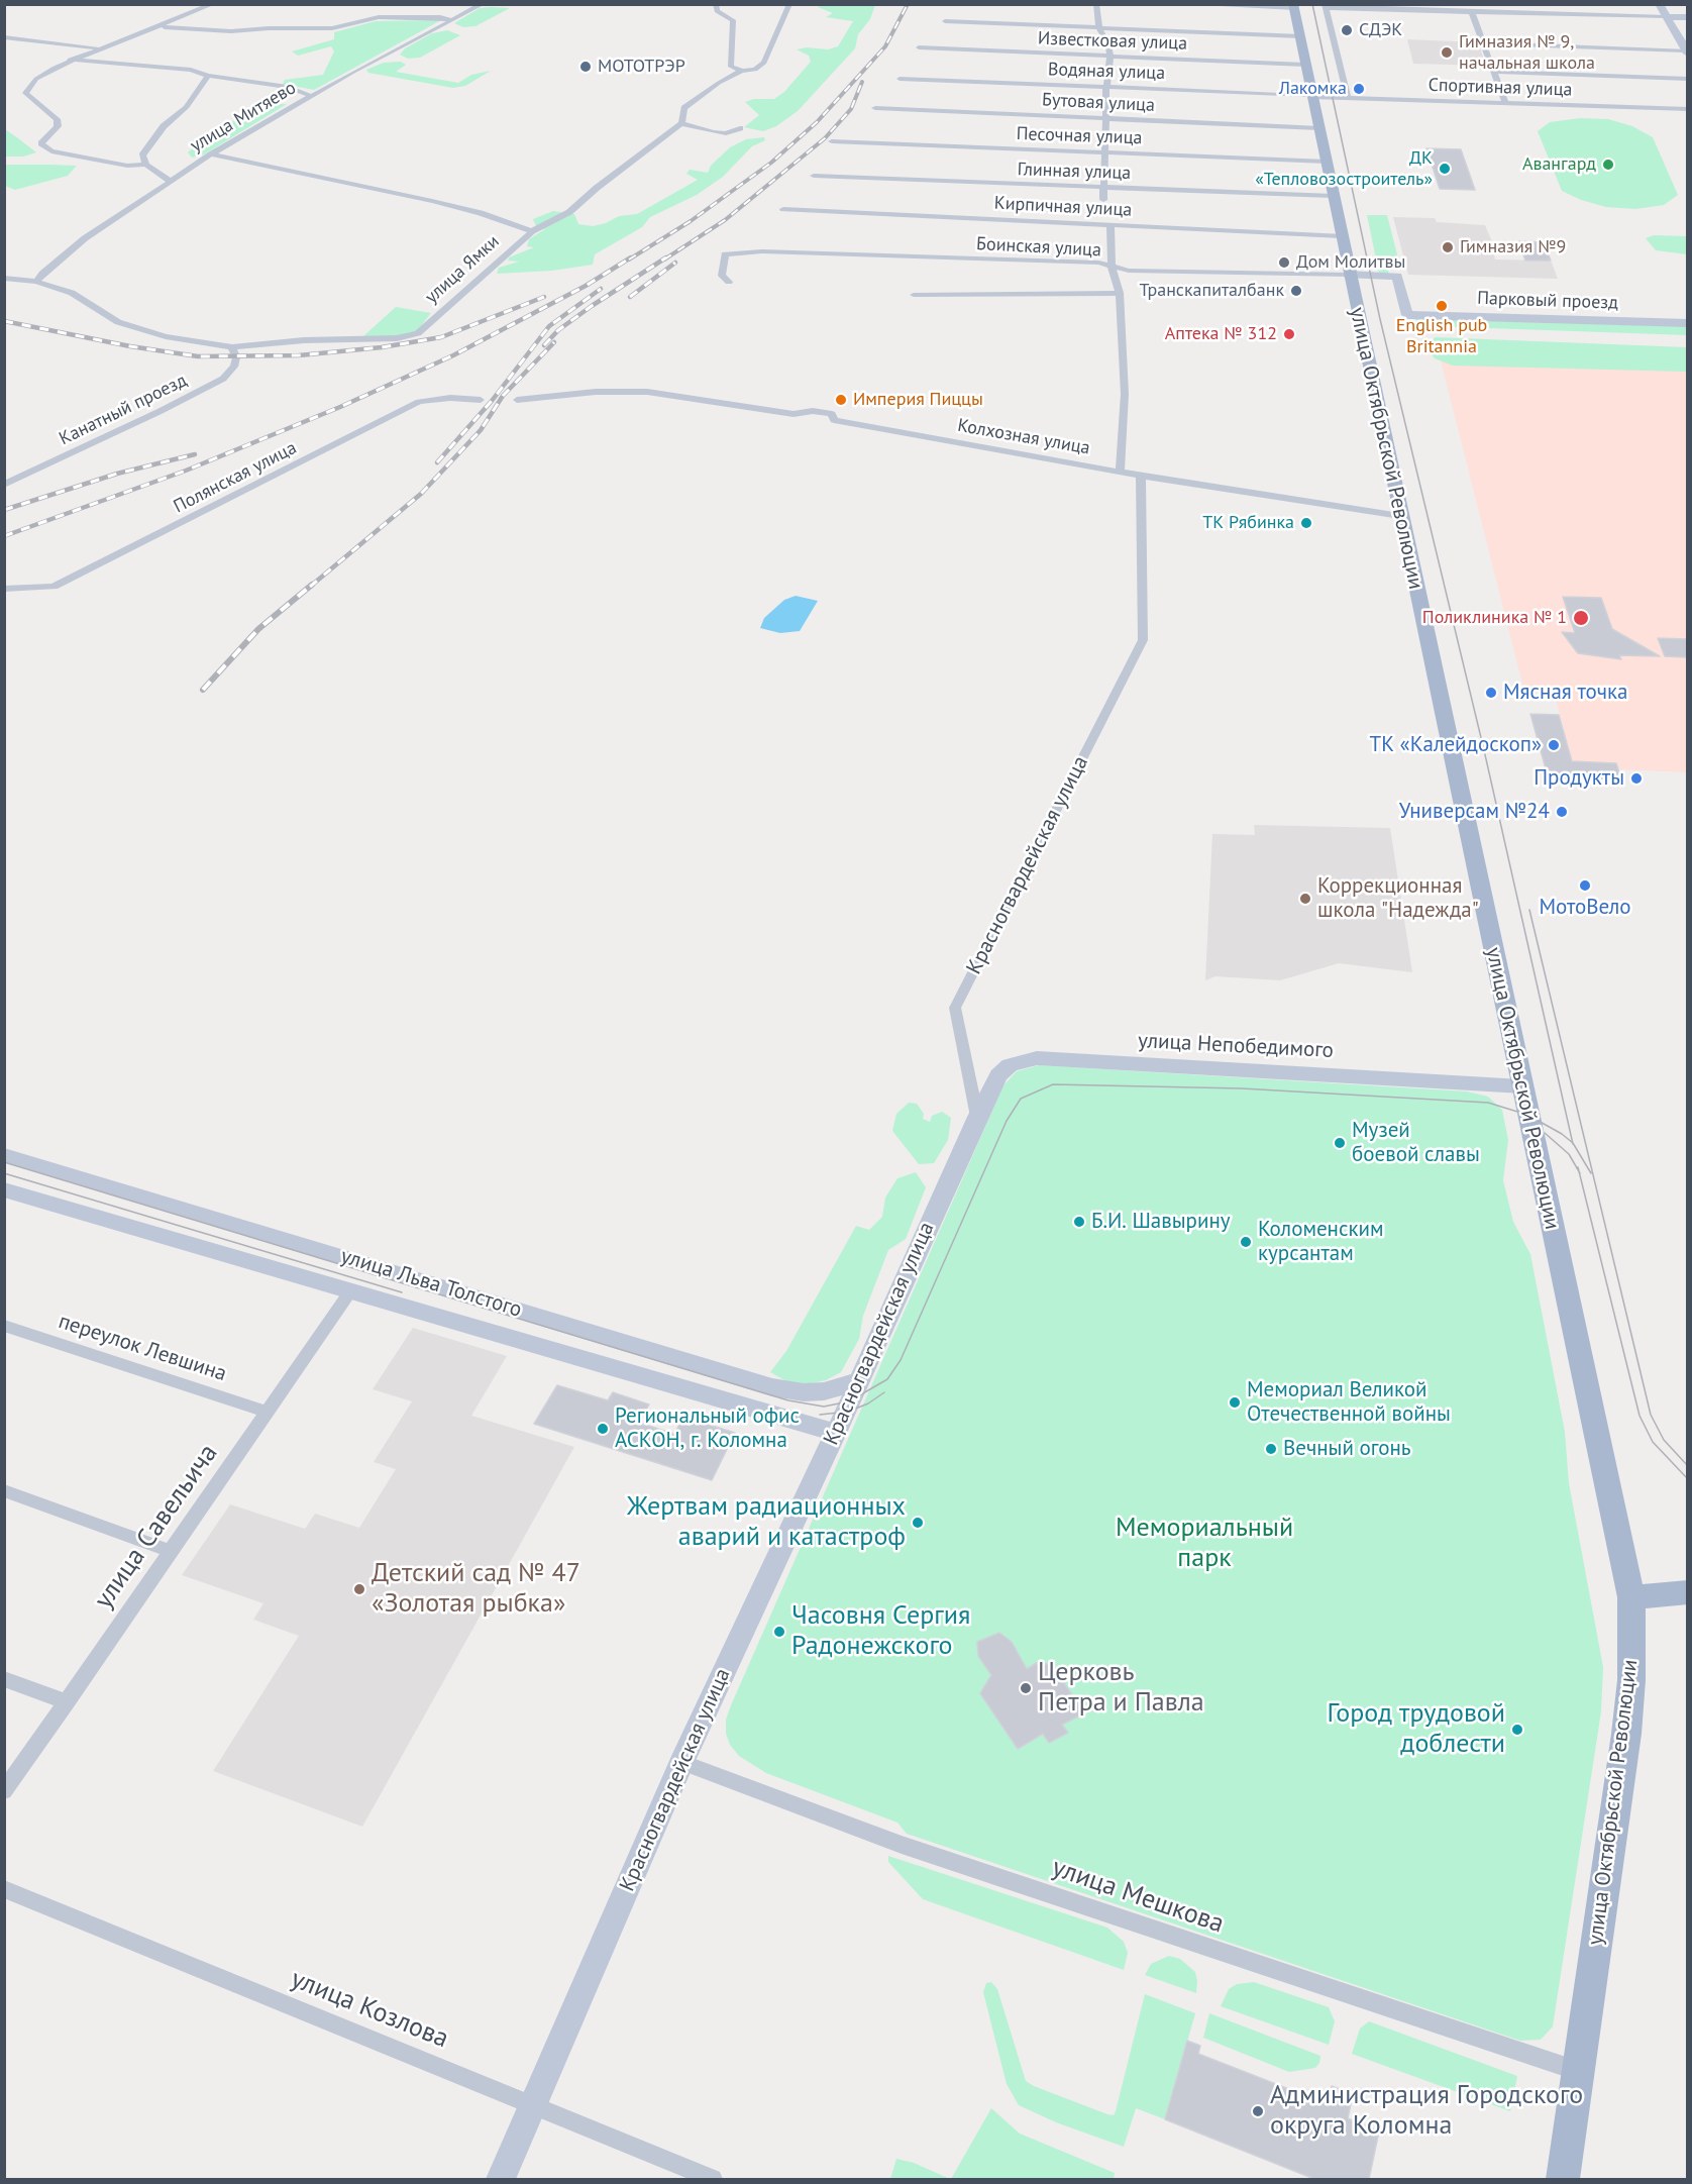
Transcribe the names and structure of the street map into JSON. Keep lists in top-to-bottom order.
{
  "streets": {
    "main road": ["улица Октябрьской Революции"],
    "street": [
      "Известковая улица",
      "Водяная улица",
      "Спортивная улица",
      "Бутовая улица",
      "улица Митяево",
      "Песочная улица",
      "Глинная улица",
      "Кирпичная улица",
      "Боинская улица",
      "улица Ямки",
      "Парковый проезд",
      "Канатный проезд",
      "Колхозная улица",
      "Полянская улица",
      "Красногвардейская улица",
      "улица Непобедимого",
      "улица Льва Толстого",
      "переулок Левшина",
      "улица Савельича",
      "улица Мешкова",
      "улица Козлова"
    ]
  },
  "crossings": [
    ["Известковая улица", "улица Октябрьской Революции"],
    ["Водяная улица", "Спортивная улица"],
    ["Водяная улица", "улица Октябрьской Революции"],
    ["Спортивная улица", "улица Октябрьской Революции"],
    ["Бутовая улица", "улица Октябрьской Революции"],
    ["Песочная улица", "улица Октябрьской Революции"],
    ["Глинная улица", "улица Октябрьской Революции"],
    ["Кирпичная улица", "улица Октябрьской Революции"],
    ["Боинская улица", "Парковый проезд"],
    ["Боинская улица", "улица Октябрьской Революции"],
    ["улица Ямки", "Канатный проезд"],
    ["Парковый проезд", "улица Октябрьской Революции"],
    ["Колхозная улица", "улица Октябрьской Революции"],
    ["Колхозная улица", "Красногвардейская улица"],
    ["улица Октябрьской Революции", "улица Непобедимого"],
    ["улица Октябрьской Революции", "улица Мешкова"],
    ["Красногвардейская улица", "улица Непобедимого"],
    ["Красногвардейская улица", "улица Льва Толстого"],
    ["Красногвардейская улица", "улица Мешкова"],
    ["Красногвардейская улица", "улица Козлова"],
    ["улица Льва Толстого", "улица Савельича"],
    ["переулок Левшина", "улица Савельича"]
  ],
  "parks": ["Мемориальный парк"],
  "places": [
    "СДЭК",
    "Гимназия № 9, начальная школа",
    "МОТОТРЭР",
    "Лакомка",
    "Авангард",
    "ДК «Тепловозостроитель»",
    "Гимназия №9",
    "Дом Молитвы",
    "Транскапиталбанк",
    "English pub Britannia",
    "Аптека № 312",
    "Империя Пиццы",
    "ТК Рябинка",
    "Поликлиника № 1",
    "Мясная точка",
    "ТК «Калейдоскоп»",
    "Продукты",
    "Универсам №24",
    "МотоВело",
    "Коррекционная школа \"Надежда\"",
    "Музей боевой славы",
    "Б.И. Шавырину",
    "Коломенским курсантам",
    "Мемориал Великой Отечественной войны",
    "Региональный офис АСКОН, г. Коломна",
    "Вечный огонь",
    "Жертвам радиационных аварий и катастроф",
    "Детский сад № 47 «Золотая рыбка»",
    "Часовня Сергия Радонежского",
    "Церковь Петра и Павла",
    "Город трудовой доблести",
    "Администрация Городского округа Коломна"
  ]
}
